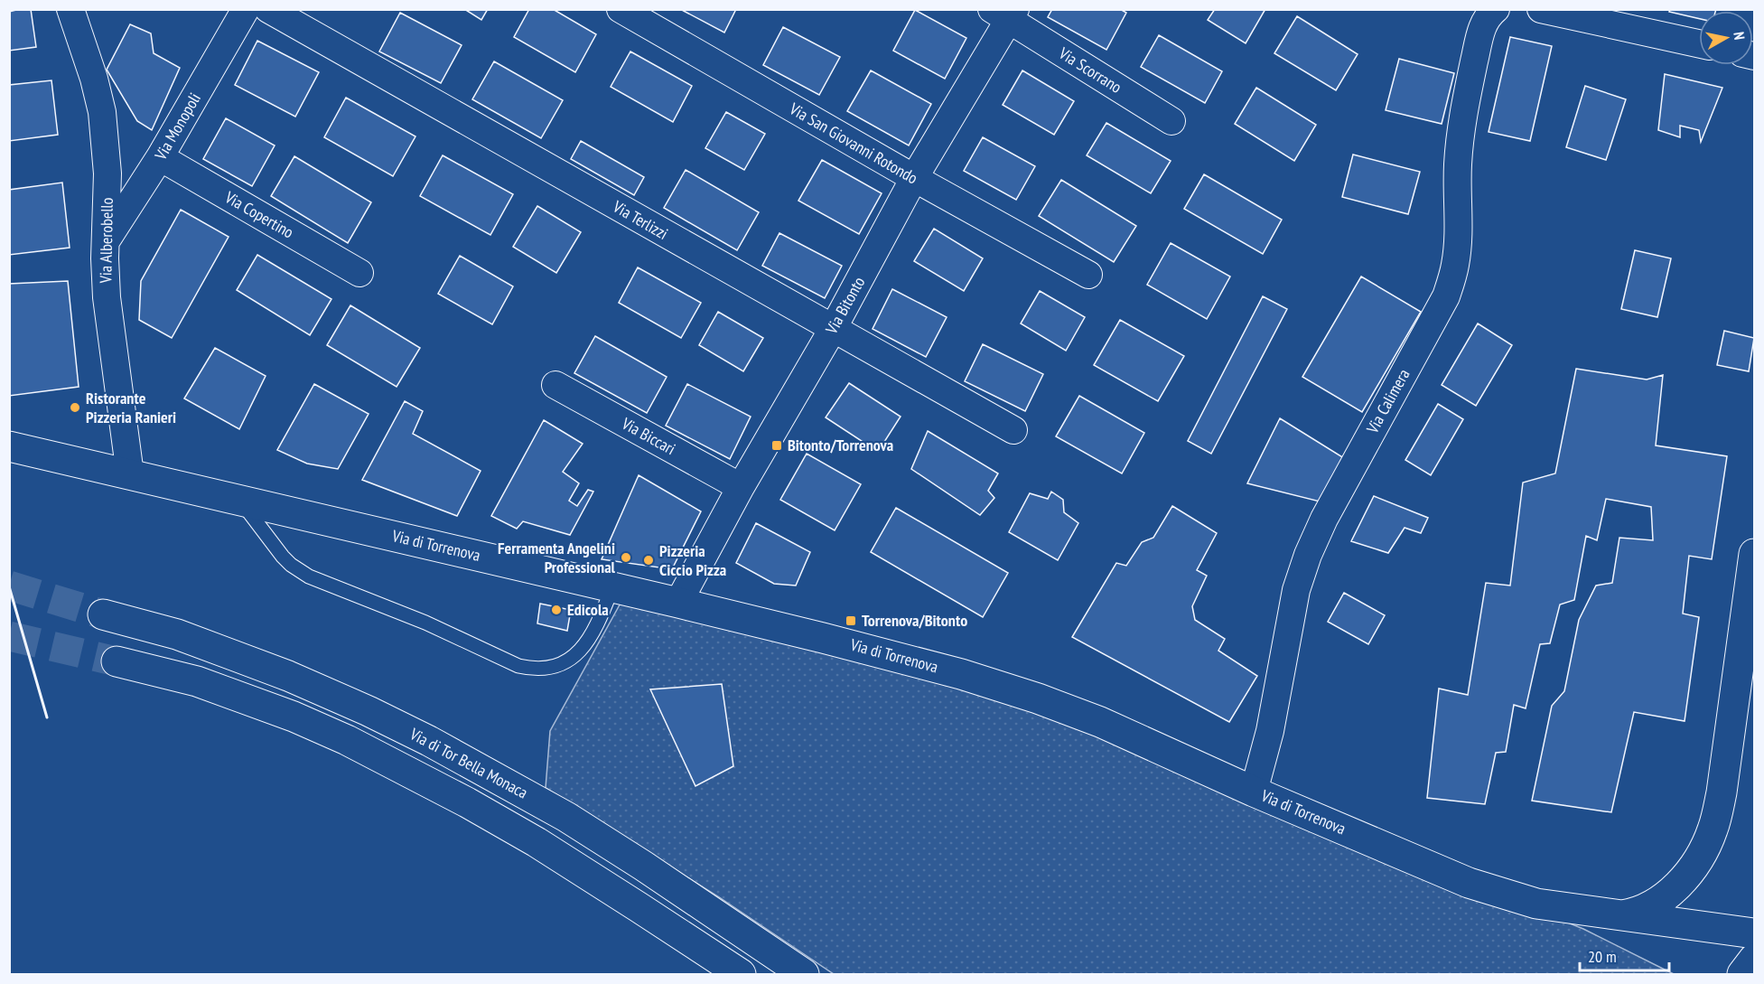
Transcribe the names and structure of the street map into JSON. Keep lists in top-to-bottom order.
{
  "streets": {
    "street": [
      "Via Scorrano",
      "Via Monopoli",
      "Via San Giovanni Rotondo",
      "Via Copertino",
      "Via Terlizzi",
      "Via Alberobello",
      "Via Bitonto",
      "Via Calimera",
      "Via Biccari",
      "Via di Torrenova",
      "Via di Tor Bella Monaca"
    ]
  },
  "crossings": [
    ["Via Scorrano", "Via Bitonto"],
    ["Via Monopoli", "Via Copertino"],
    ["Via Monopoli", "Via Alberobello"],
    ["Via San Giovanni Rotondo", "Via Bitonto"],
    ["Via Terlizzi", "Via Bitonto"],
    ["Via Alberobello", "Via di Torrenova"],
    ["Via Bitonto", "Via Biccari"],
    ["Via Bitonto", "Via di Torrenova"],
    ["Via Calimera", "Via di Torrenova"]
  ],
  "places": {
    "other": [
      "Ristorante Pizzeria Ranieri",
      "Ferramenta Angelini Professional",
      "Pizzeria Ciccio Pizza",
      "Edicola"
    ],
    "transit": ["Bitonto/Torrenova", "Torrenova/Bitonto"]
  },
  "scale_bar": "20 m",
  "north": "right"
}
